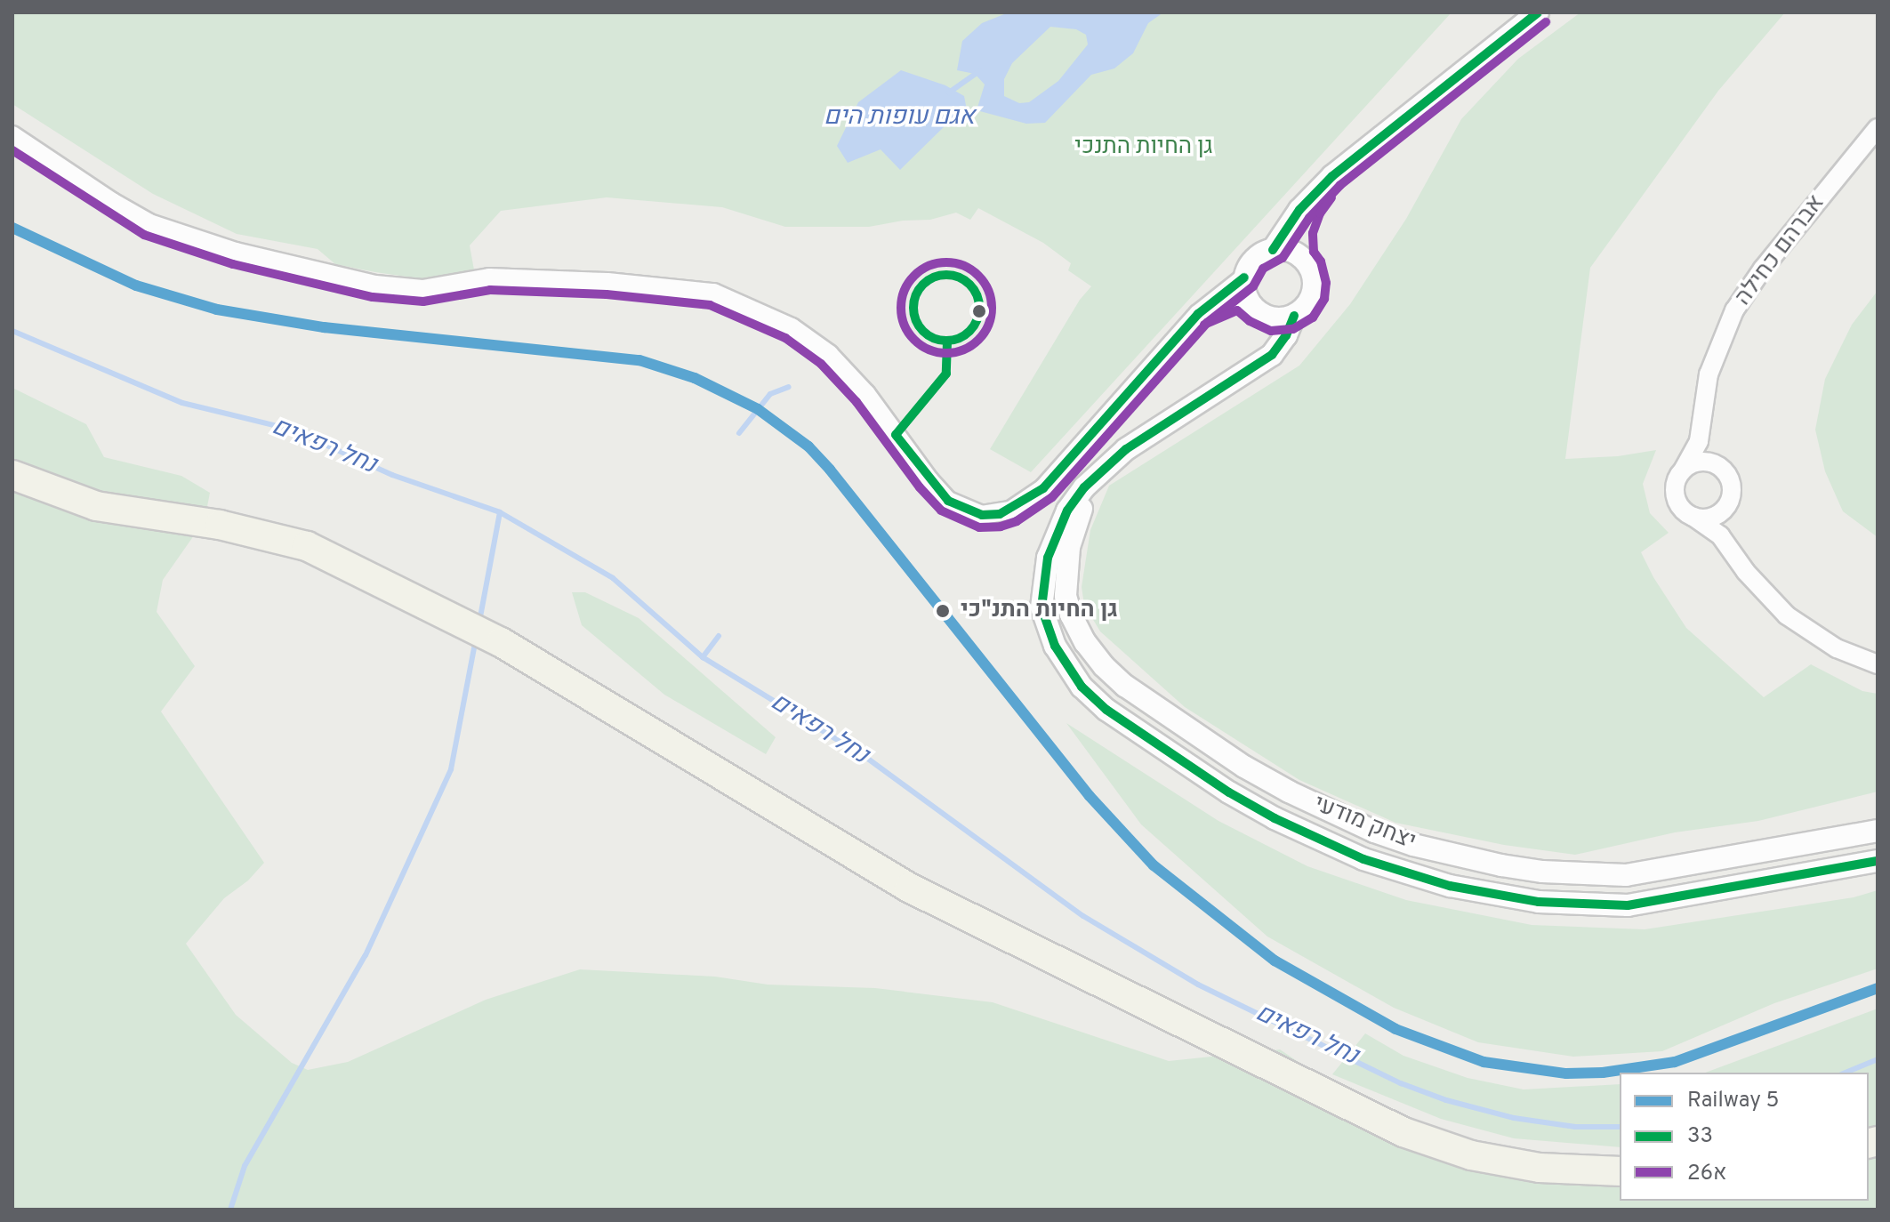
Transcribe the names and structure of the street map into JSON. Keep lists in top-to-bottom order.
{
  "streets": {
    "street": ["אברהם כחילה", "יצחק מודעי"]
  },
  "water": ["אגם עופות הים", "נחל רפאים"],
  "parks": ["גן החיות התנכי"],
  "places": ["גן החיות התנ\"כי"],
  "lines": ["transit line 33", "transit line 26א", "rail line 5"],
  "legend": ["Railway 5", "33", "26א"]
}
